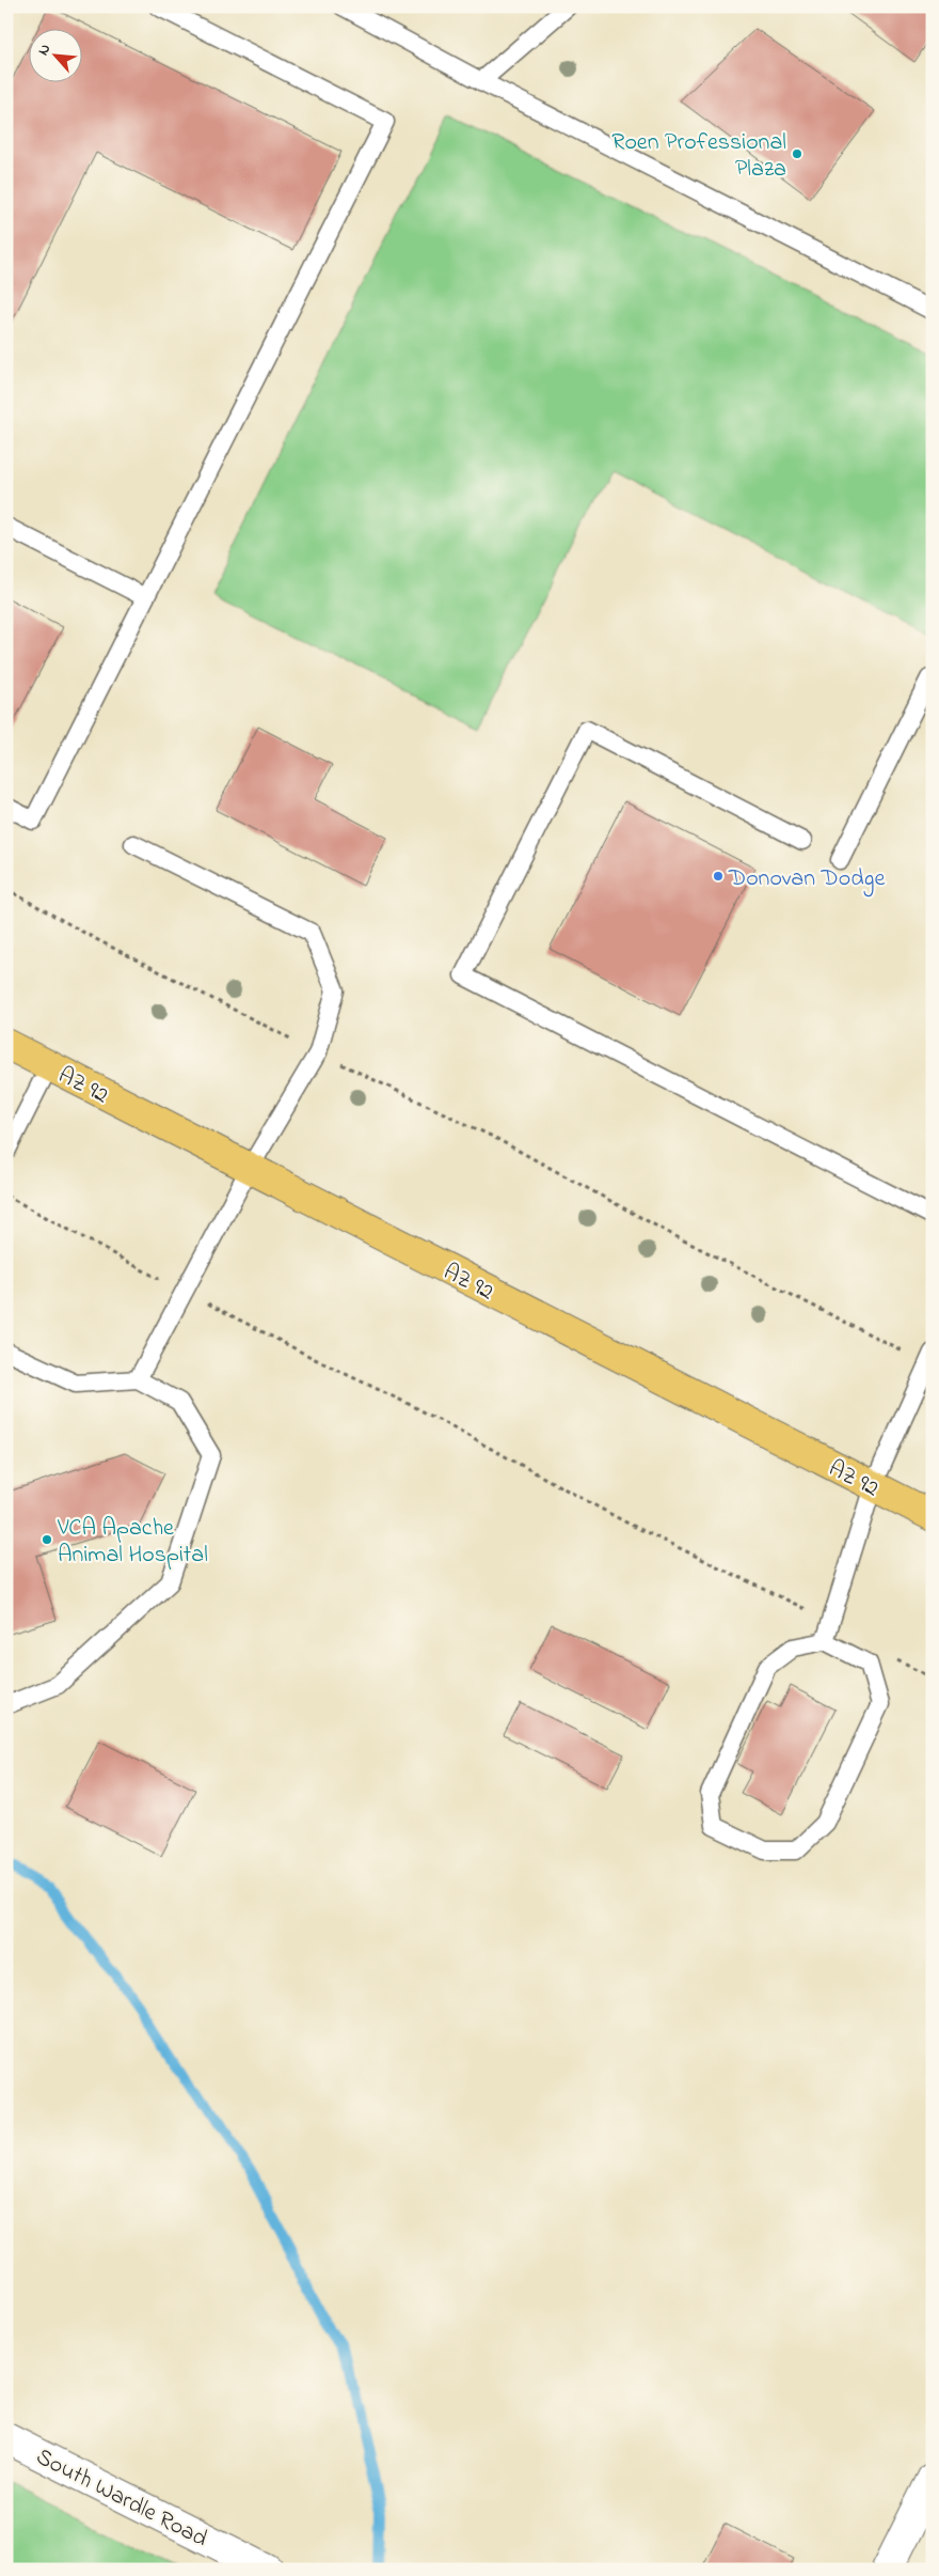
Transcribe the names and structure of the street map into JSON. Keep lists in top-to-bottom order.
{
  "streets": {
    "main road": ["AZ 92"],
    "street": ["South Wardle Road"]
  },
  "places": ["Roen Professional Plaza", "Donovan Dodge", "VCA Apache Animal Hospital"],
  "north": "top left"
}
